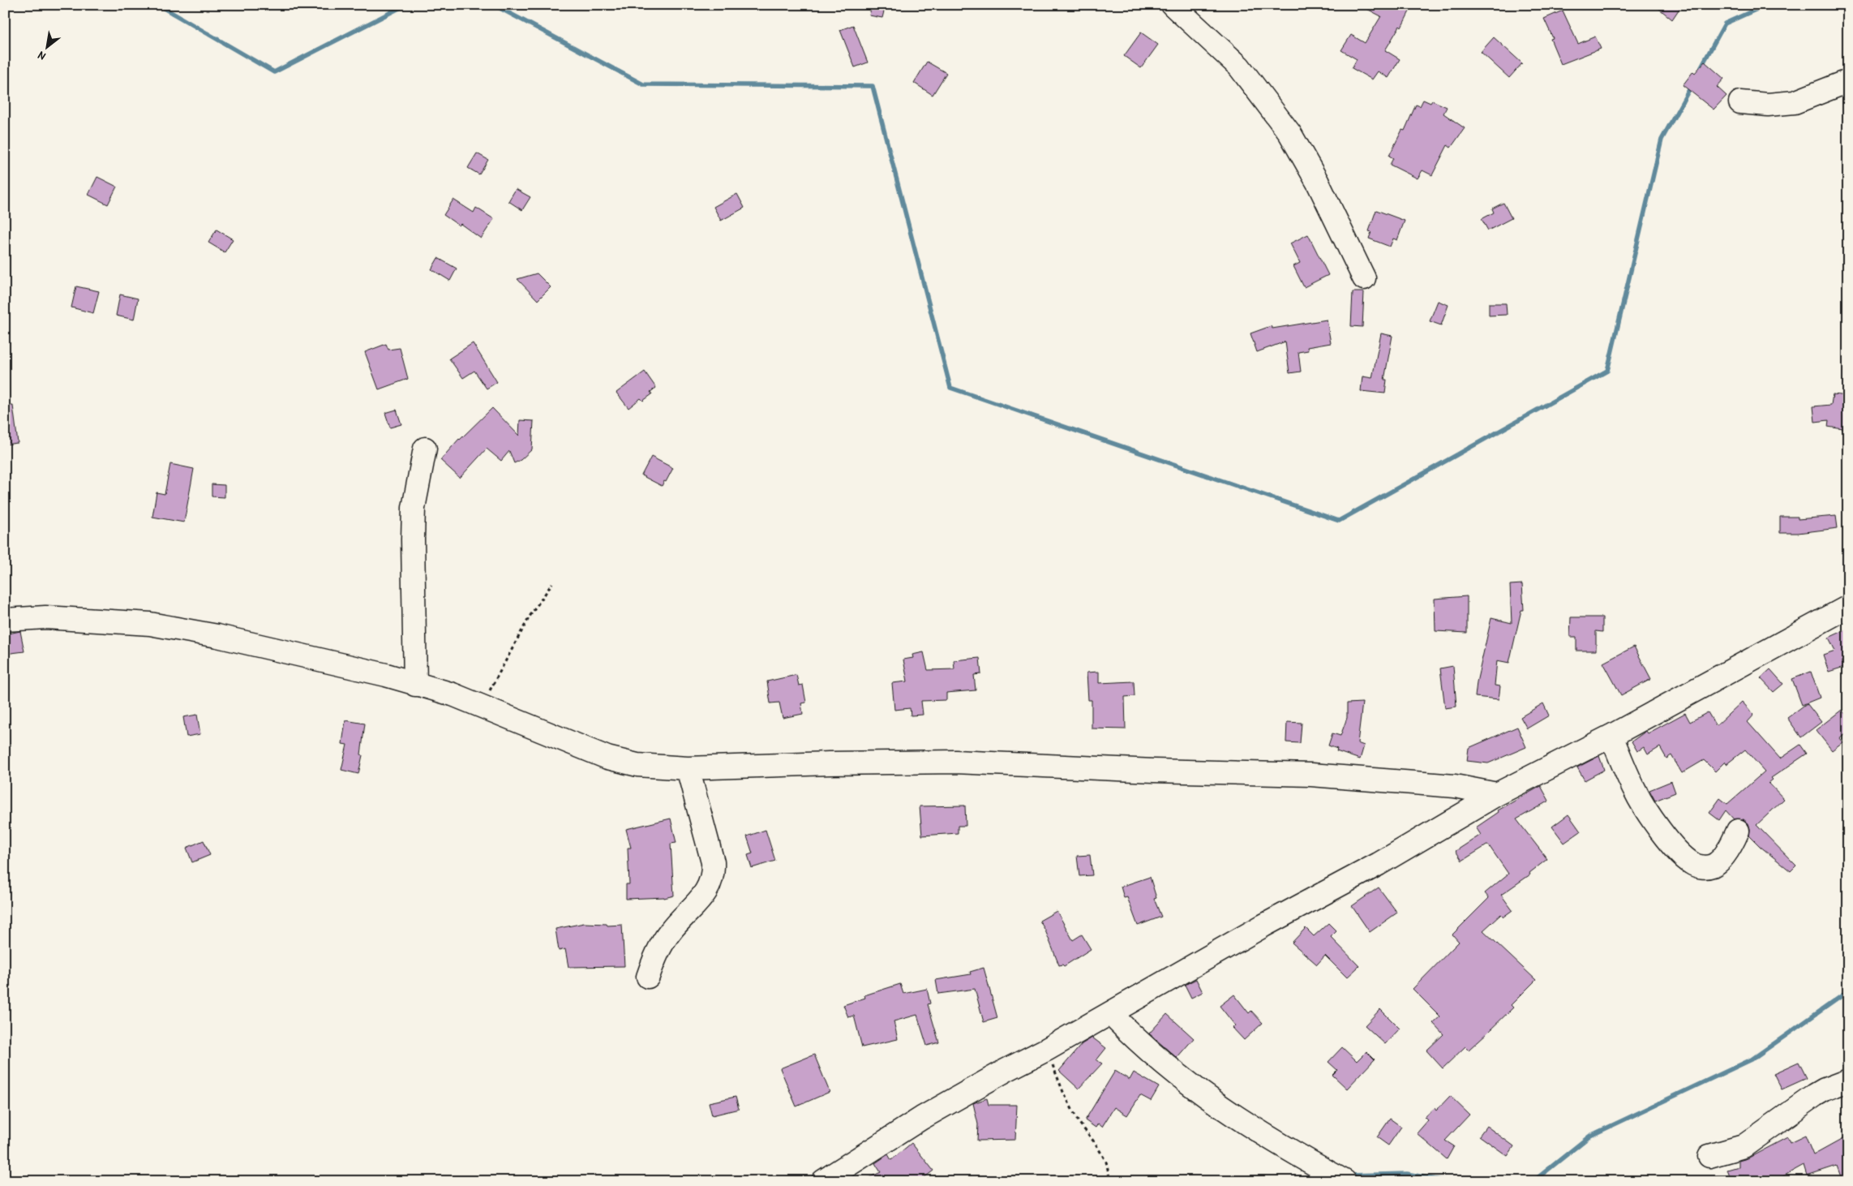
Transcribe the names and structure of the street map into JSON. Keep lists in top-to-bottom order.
{
  "north": "bottom left"
}
